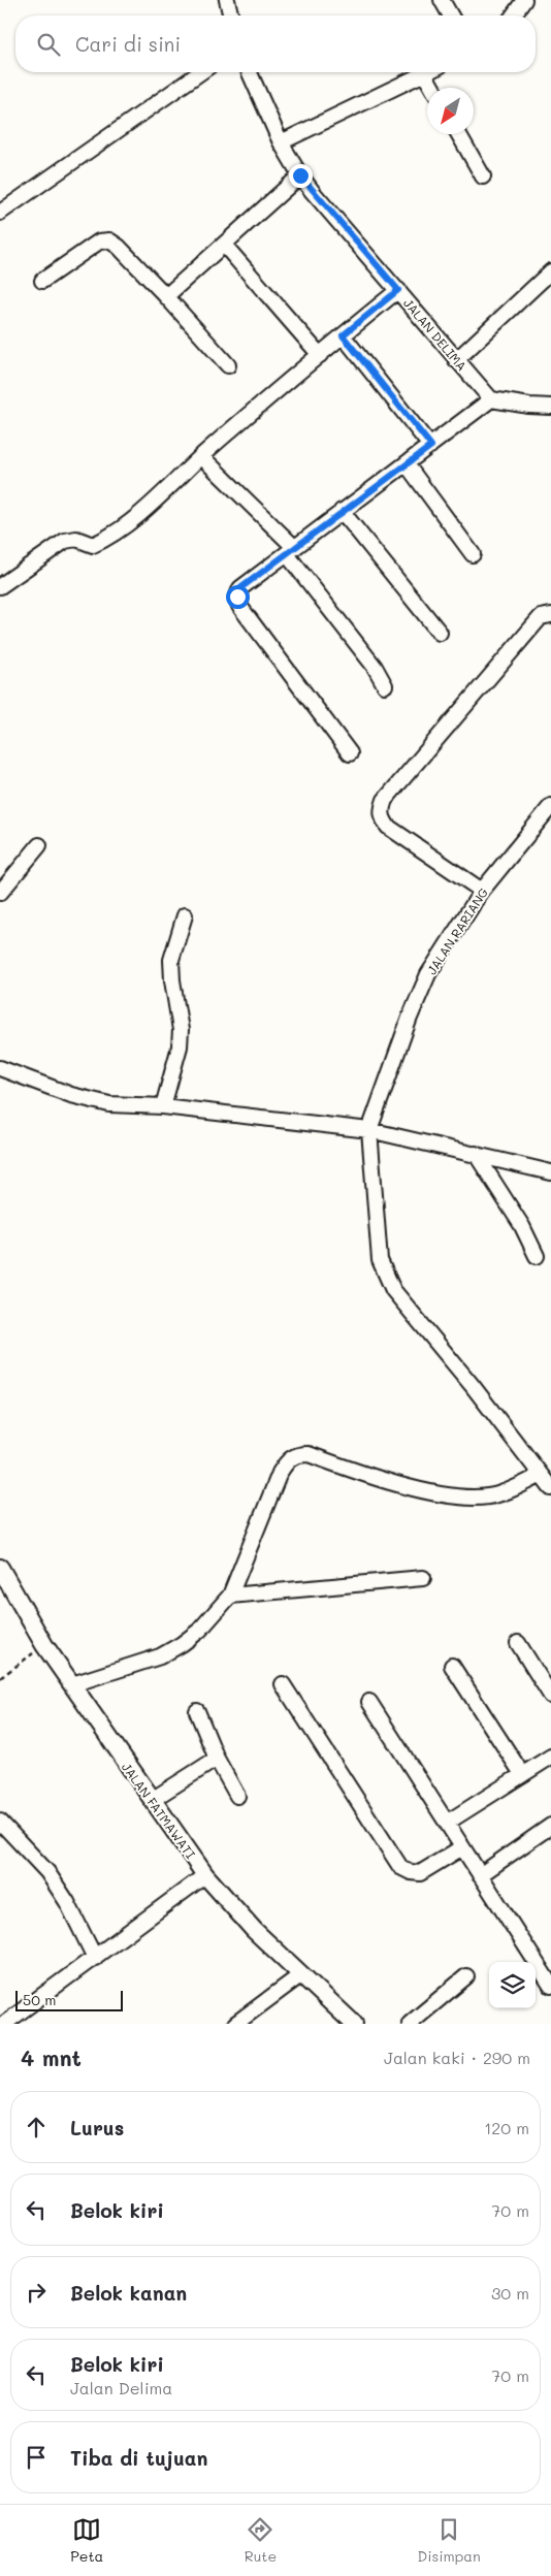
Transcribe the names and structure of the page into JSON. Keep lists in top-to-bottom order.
{
  "streets": {
    "street": ["JALAN DELIMA", "JALAN RARIANG", "JALAN FATMAWATI"]
  },
  "scale_bar": "50 m",
  "north": "bottom left",
  "page": {
    "search": "Cari di sini",
    "scale": "50 m",
    "heading": ["4 mnt", "Jalan kaki · 290 m"],
    "list": [
      ["Lurus", "120 m"],
      ["Belok kiri", "70 m"],
      ["Belok kanan", "30 m"],
      ["Belok kiri", "Jalan Delima", "70 m"],
      "Tiba di tujuan"
    ],
    "nav": ["Peta", "Rute", "Disimpan"]
  }
}
